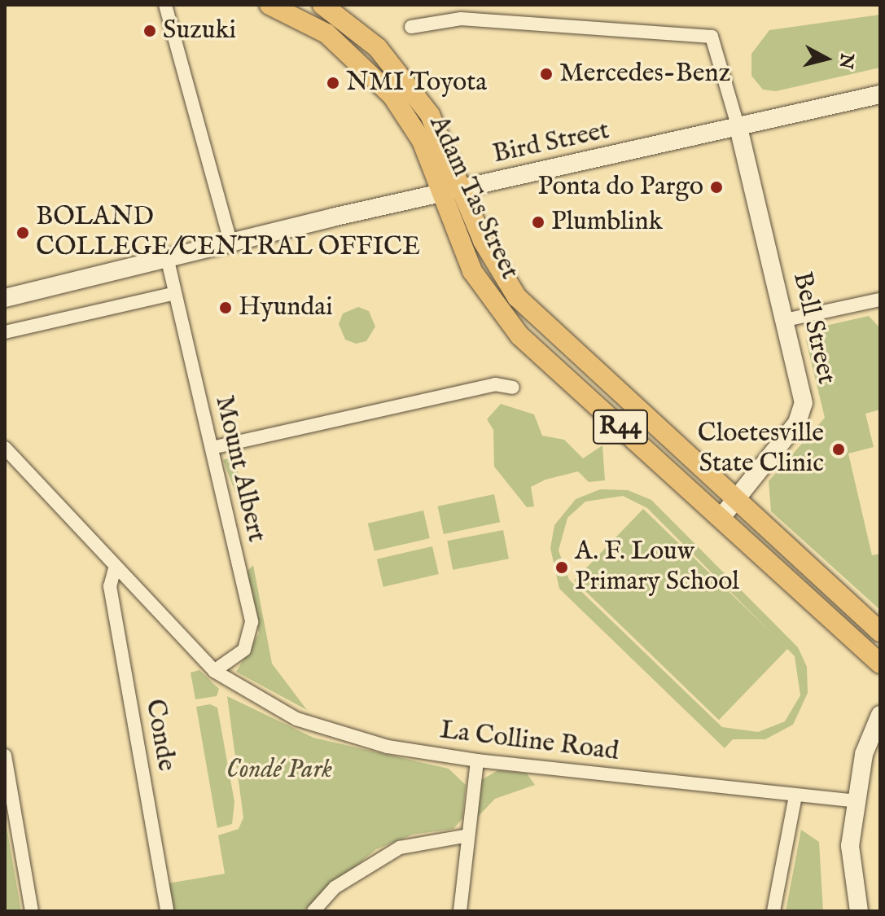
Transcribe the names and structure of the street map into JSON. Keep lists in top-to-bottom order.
{
  "streets": {
    "main road": ["Adam Tas Street", "R44"],
    "street": [
      "Bird Street",
      "Bell Street",
      "Mount Albert",
      "Conde",
      "La Colline Road"
    ]
  },
  "crossings": [
    ["Bird Street", "Adam Tas Street"],
    ["Bird Street", "Bell Street"],
    ["Bird Street", "Mount Albert"],
    ["Adam Tas Street", "Bell Street"],
    ["Mount Albert", "La Colline Road"],
    ["Conde", "La Colline Road"]
  ],
  "parks": ["Condé Park"],
  "places": [
    "Suzuki",
    "Mercedes-Benz",
    "NMI Toyota",
    "Ponta do Pargo",
    "Plumblink",
    "BOLAND COLLEGE/CENTRAL OFFICE",
    "Hyundai",
    "Cloetesville State Clinic",
    "A. F. Louw Primary School"
  ],
  "north": "right"
}
